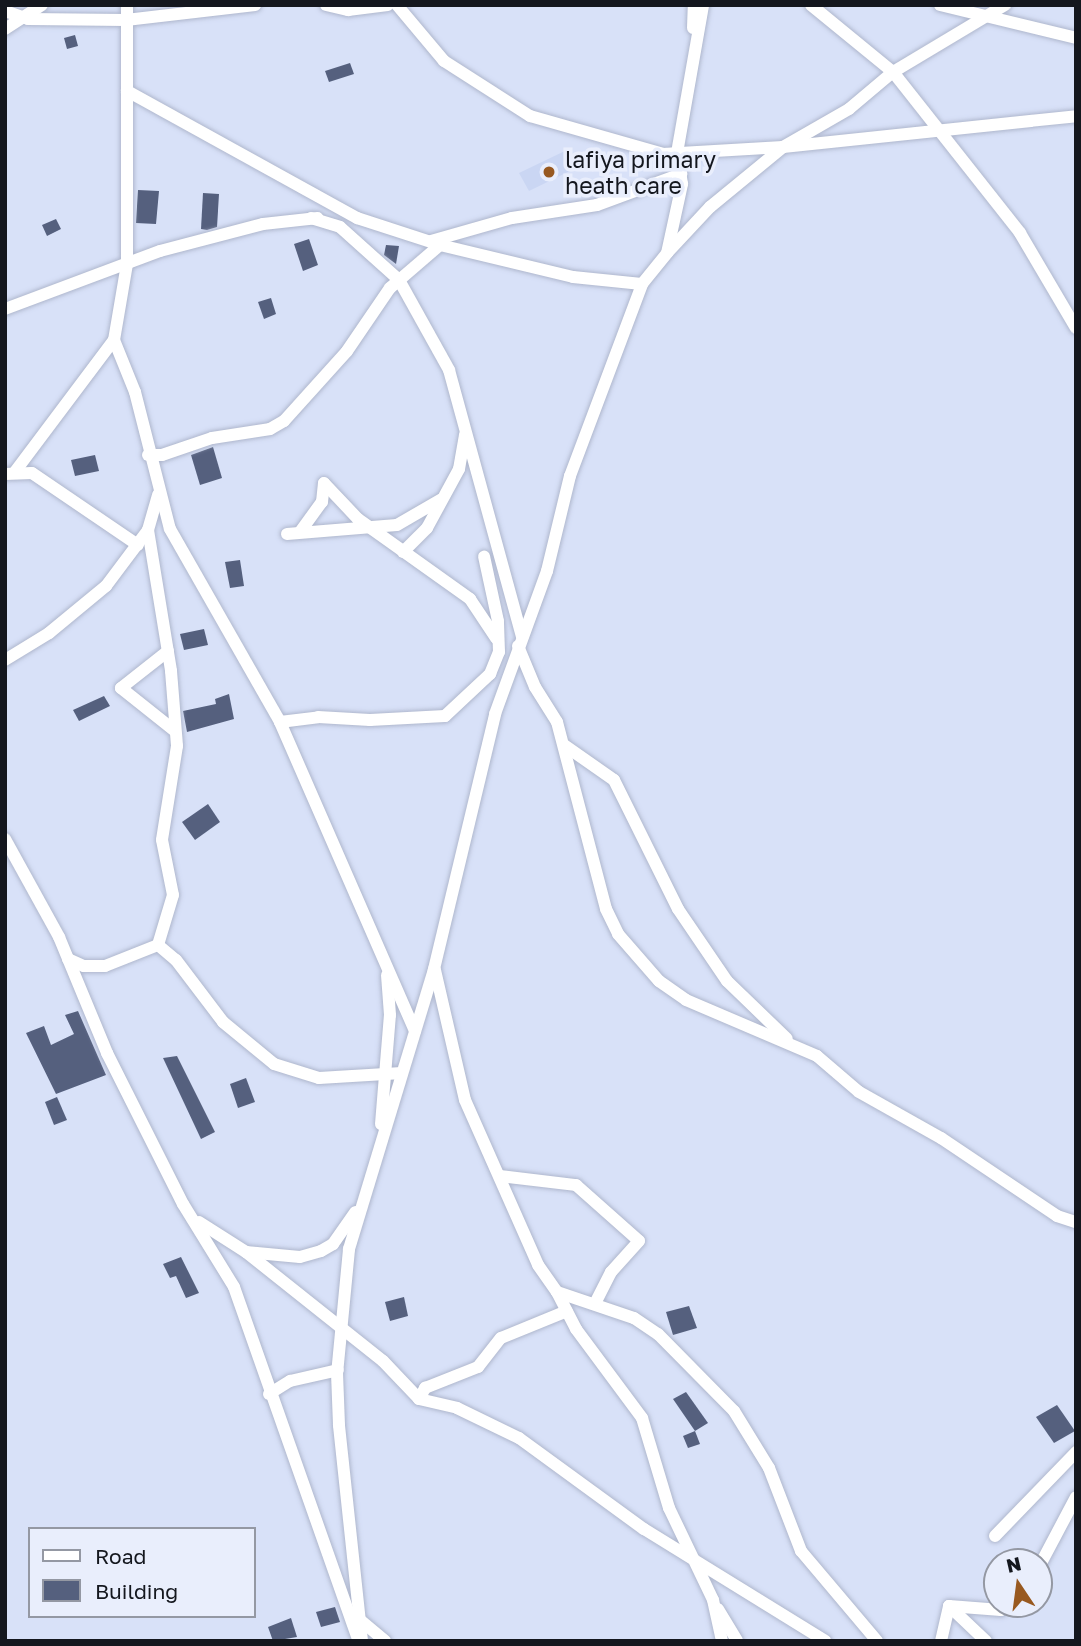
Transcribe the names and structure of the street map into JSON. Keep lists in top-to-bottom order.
{
  "places": ["lafiya primary heath care"],
  "legend": ["Road", "Building"],
  "north": "top"
}
